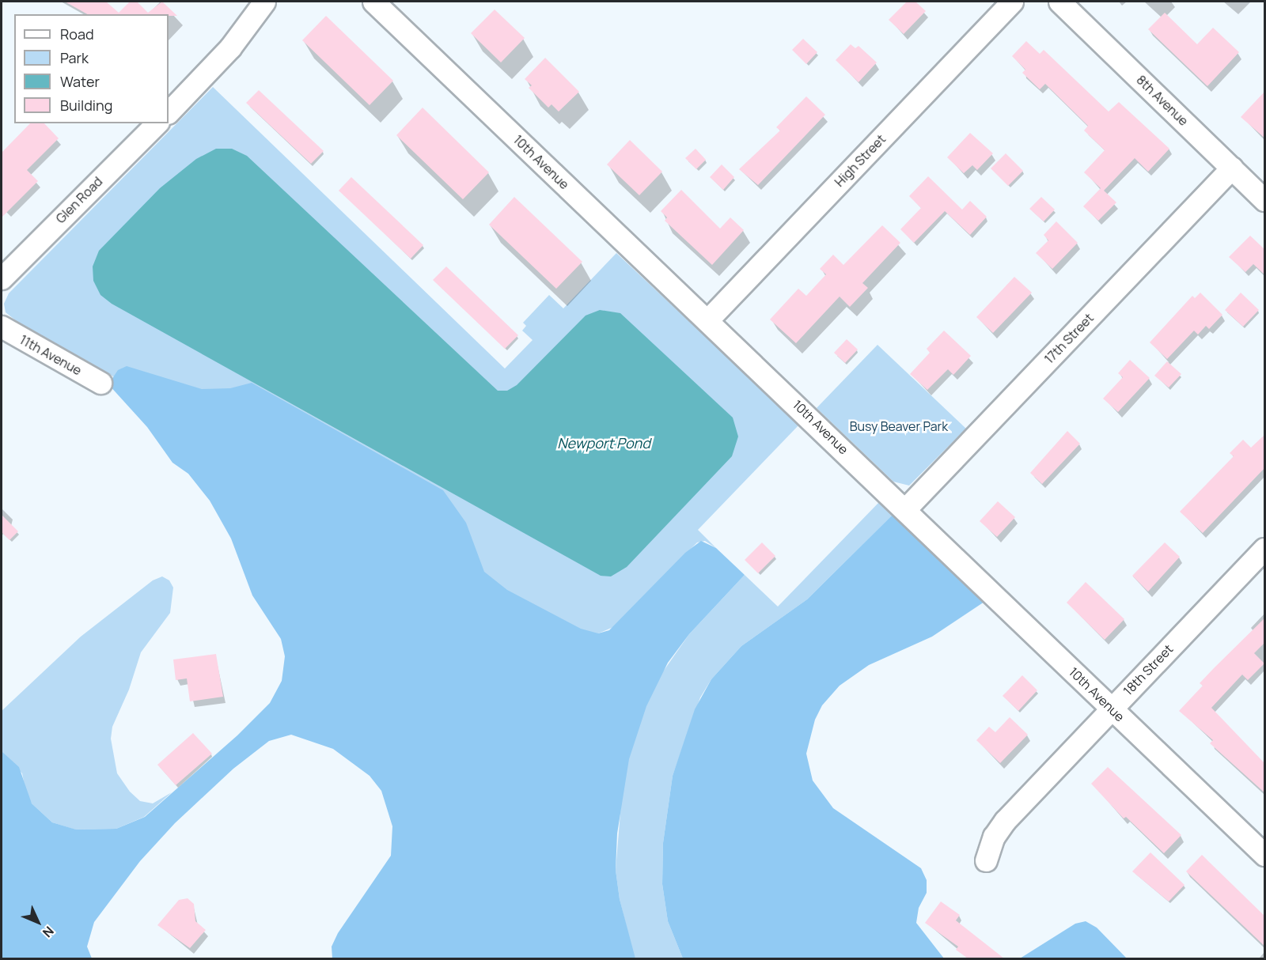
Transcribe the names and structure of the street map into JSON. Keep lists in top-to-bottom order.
{
  "streets": {
    "street": [
      "8th Avenue",
      "High Street",
      "10th Avenue",
      "Glen Road",
      "17th Street",
      "11th Avenue",
      "18th Street"
    ]
  },
  "crossings": [
    ["8th Avenue", "17th Street"],
    ["High Street", "10th Avenue"],
    ["10th Avenue", "17th Street"],
    ["10th Avenue", "18th Street"]
  ],
  "water": ["Newport Pond"],
  "parks": ["Busy Beaver Park"],
  "legend": [
    "Road",
    "Park",
    "Water",
    "Building"
  ],
  "north": "bottom right"
}
